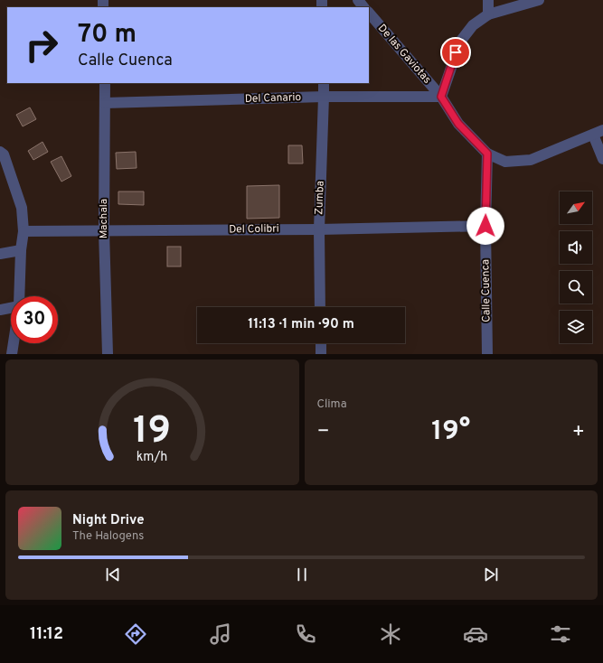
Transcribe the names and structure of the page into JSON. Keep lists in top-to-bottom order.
{
  "streets": {
    "street": [
      "De las Gaviotas",
      "Del Canario",
      "Zumba",
      "Machala",
      "Del Colibri",
      "Calle Cuenca"
    ]
  },
  "crossings": [
    ["De las Gaviotas", "Del Canario"],
    ["Del Canario", "Zumba"],
    ["Del Canario", "Machala"],
    ["Zumba", "Del Colibri"],
    ["Machala", "Del Colibri"],
    ["Del Colibri", "Calle Cuenca"]
  ],
  "north": "top right",
  "page": {
    "turn": ["70 m", "Calle Cuenca"],
    "limit": "30",
    "trip": "11:13 · 1 min · 90 m",
    "tile": "Clima",
    "heat": ["−", "19°", "+"],
    "song": ["Night Drive", "The Halogens"],
    "tabs": "11:12",
    "gauge": ["19", "km/h"]
  }
}
